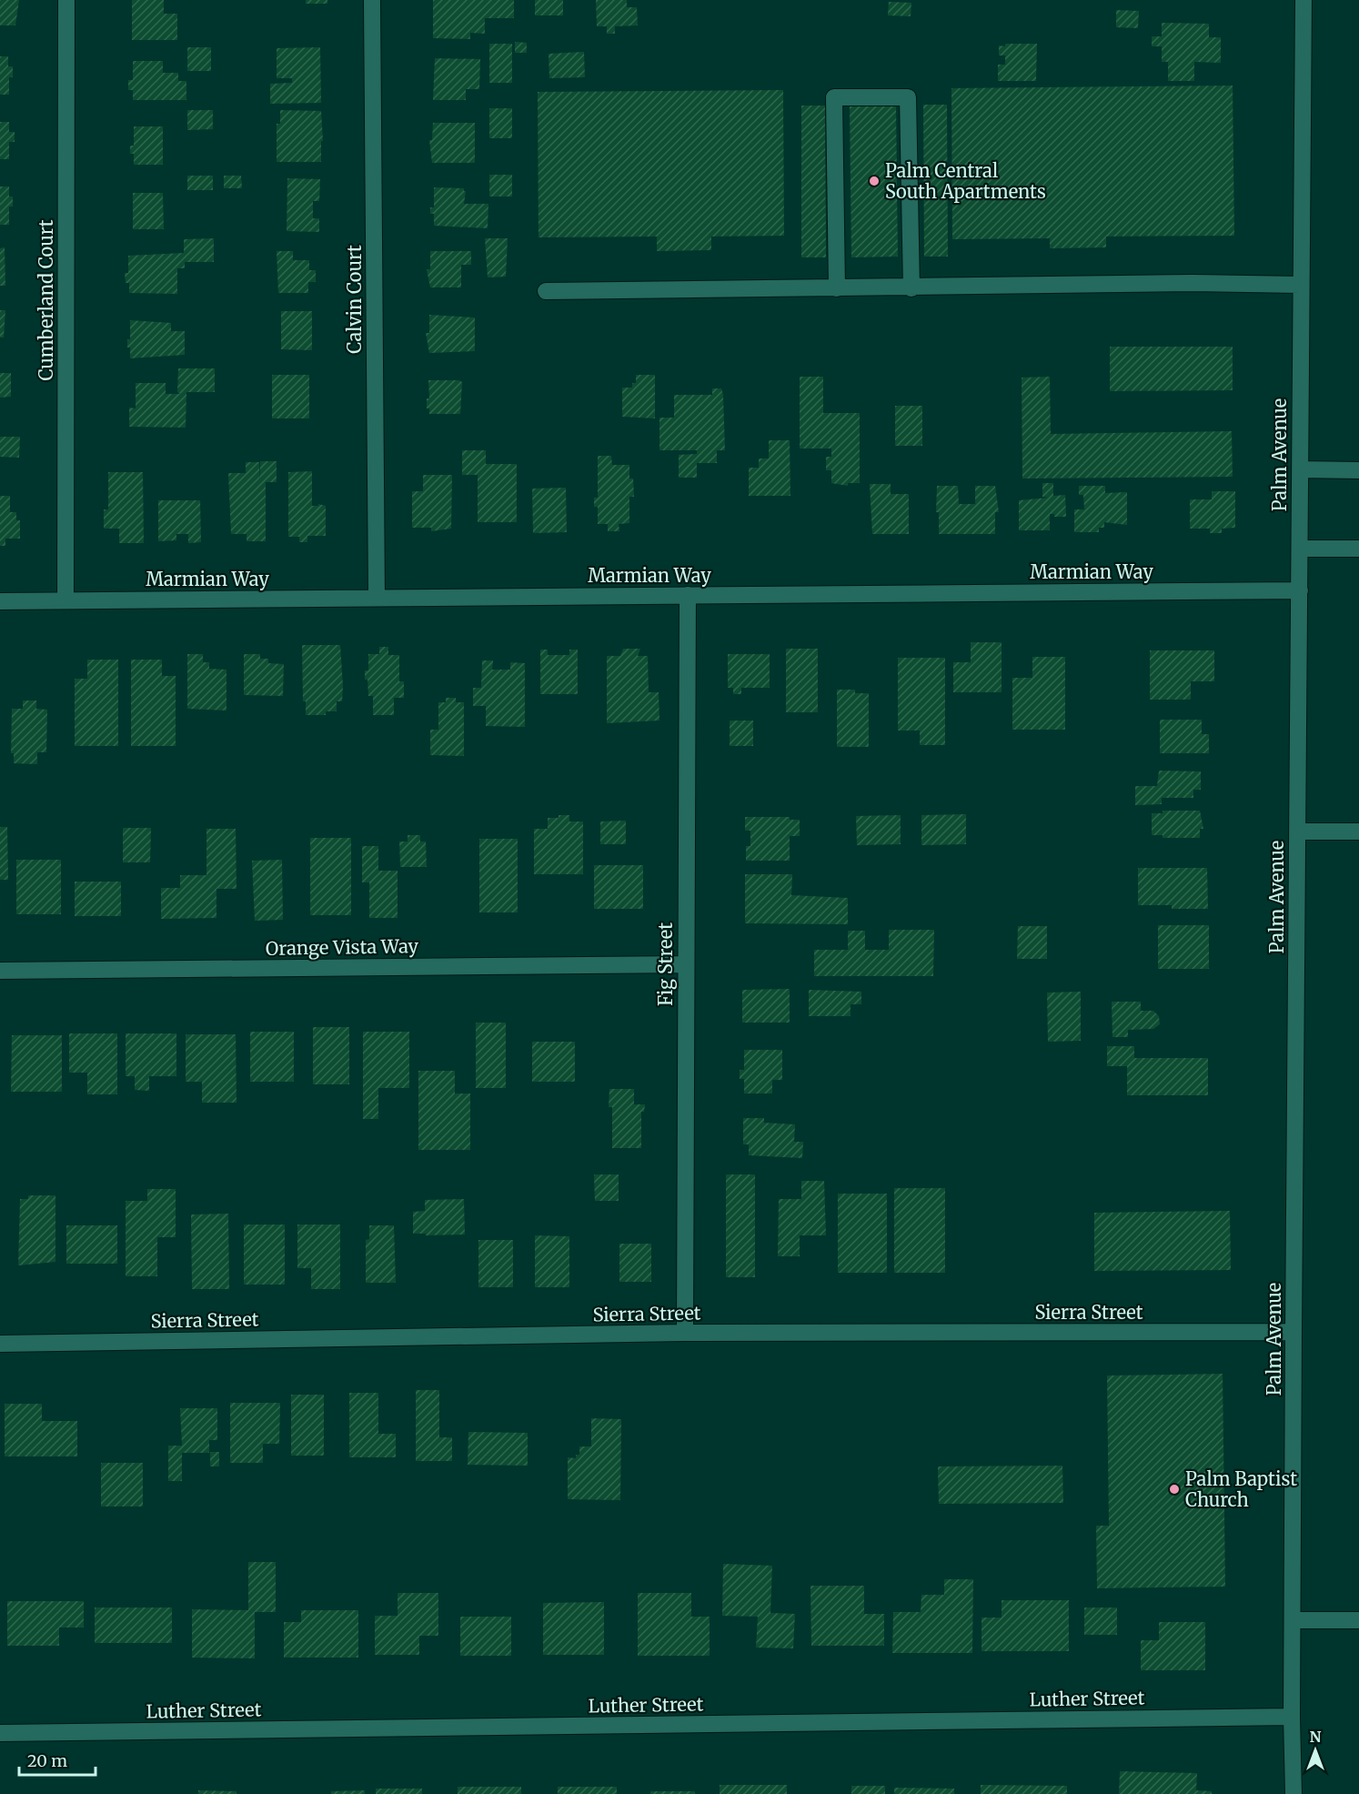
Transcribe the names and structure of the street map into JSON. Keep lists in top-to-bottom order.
{
  "streets": {
    "street": [
      "Calvin Court",
      "Cumberland Court",
      "Palm Avenue",
      "Marmian Way",
      "Orange Vista Way",
      "Fig Street",
      "Sierra Street",
      "Luther Street"
    ]
  },
  "crossings": [
    ["Calvin Court", "Marmian Way"],
    ["Cumberland Court", "Marmian Way"],
    ["Palm Avenue", "Marmian Way"],
    ["Palm Avenue", "Sierra Street"],
    ["Palm Avenue", "Luther Street"],
    ["Marmian Way", "Fig Street"],
    ["Orange Vista Way", "Fig Street"],
    ["Fig Street", "Sierra Street"]
  ],
  "places": ["Palm Central South Apartments", "Palm Baptist Church"],
  "scale_bar": "20 m",
  "north": "top"
}
